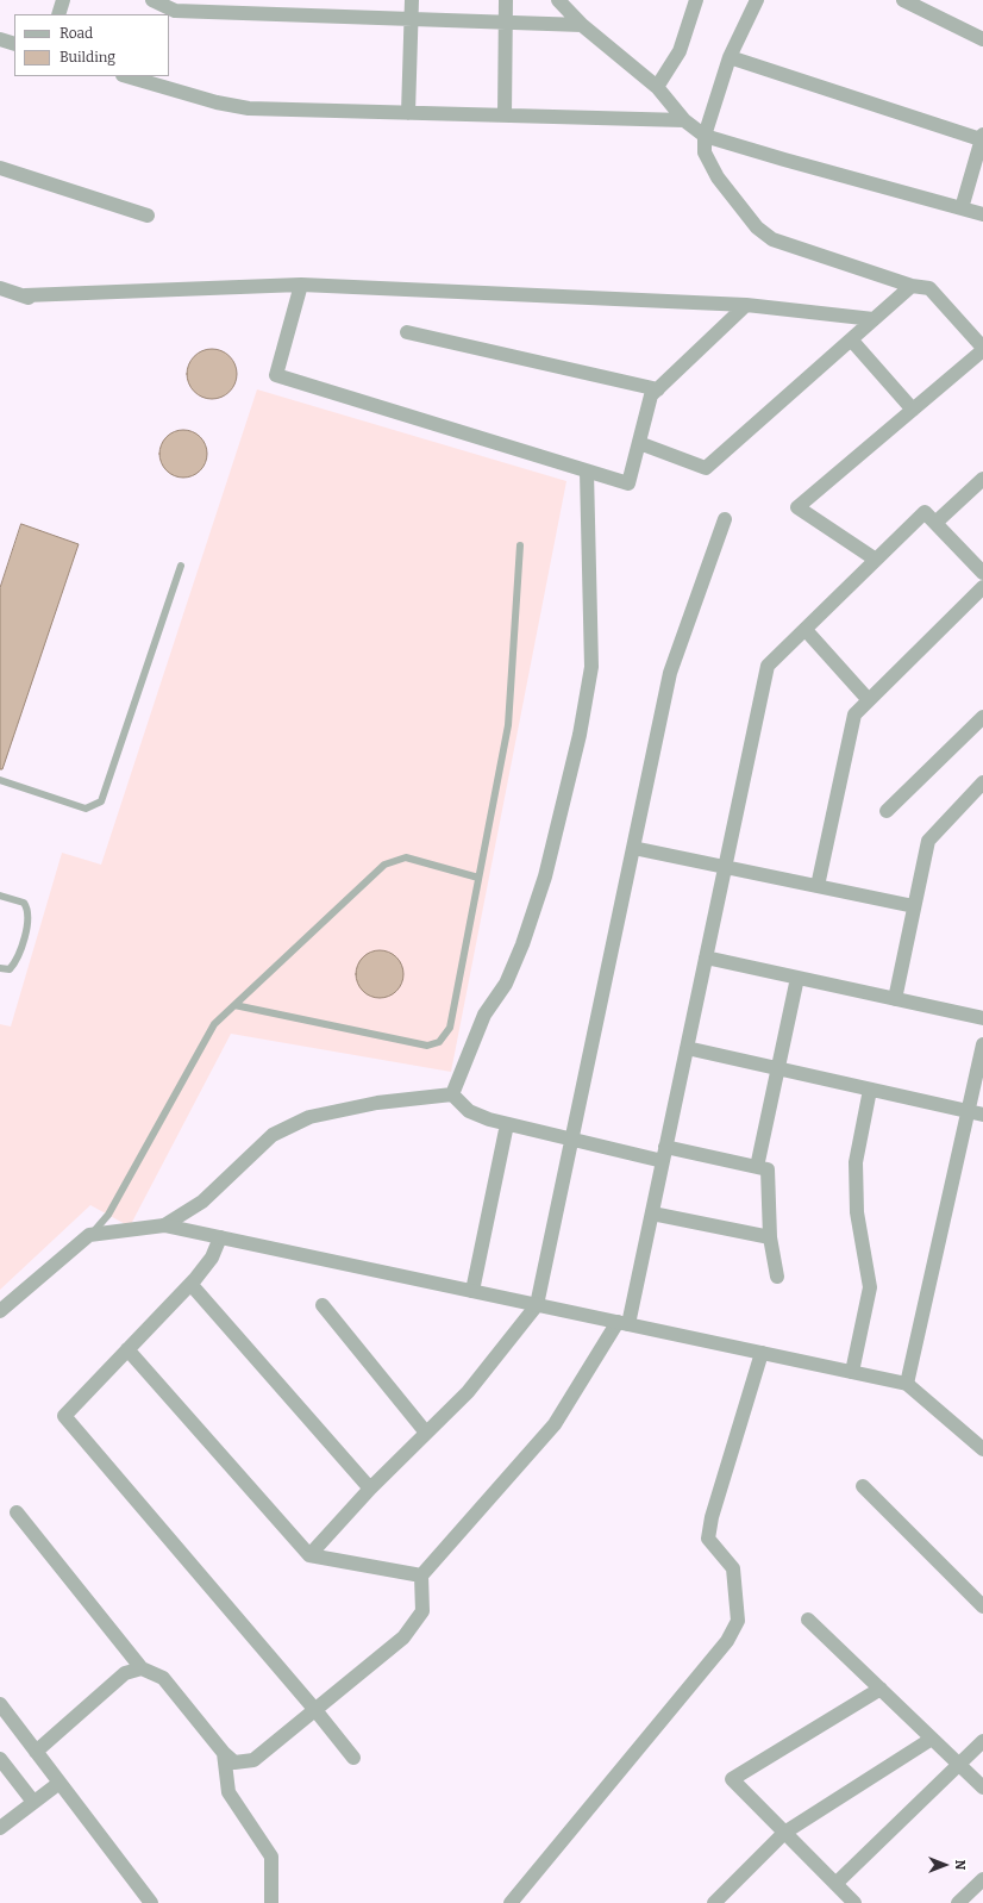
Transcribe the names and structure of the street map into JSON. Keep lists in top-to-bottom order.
{
  "legend": ["Road", "Building"],
  "north": "right"
}
